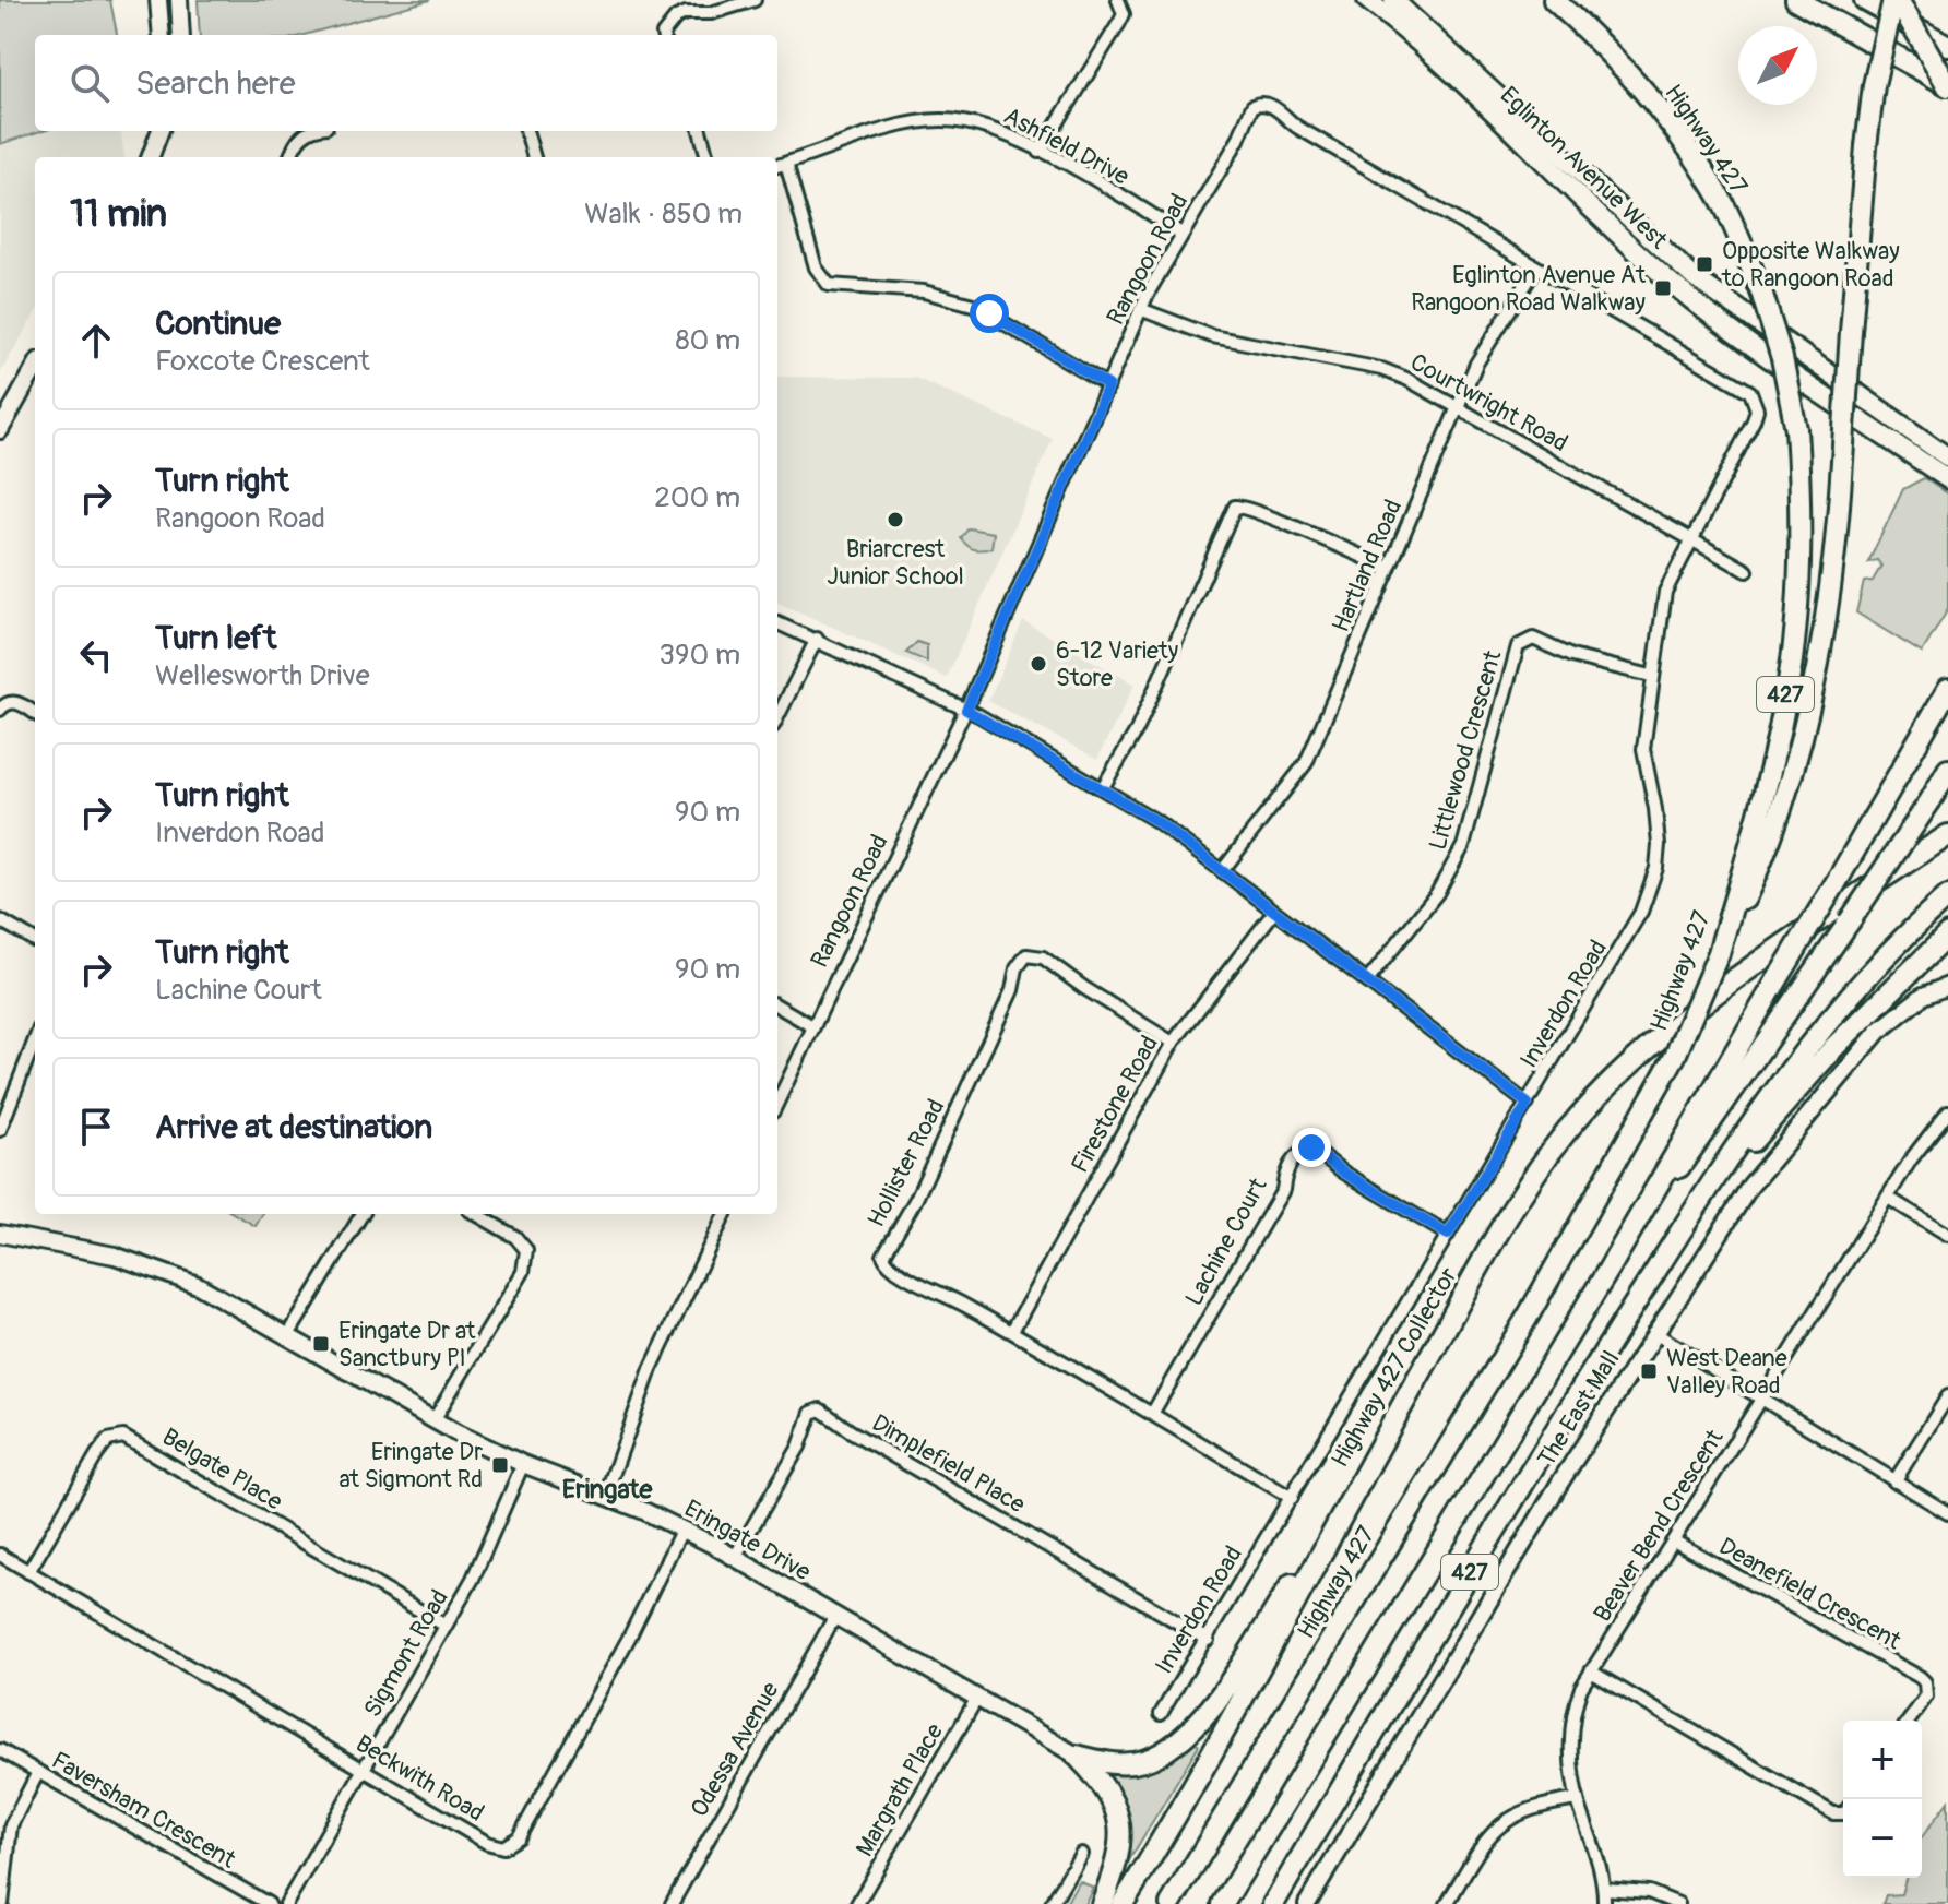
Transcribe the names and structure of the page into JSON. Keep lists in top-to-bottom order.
{
  "streets": {
    "highway": ["Highway 427", "427", "Highway 427 Collector"],
    "main road": ["Eglinton Avenue West", "The East Mall", "Eringate Drive"],
    "street": [
      "Ashfield Drive",
      "Rangoon Road",
      "Courtwright Road",
      "Hartland Road",
      "Littlewood Crescent",
      "Inverdon Road",
      "Firestone Road",
      "Hollister Road",
      "Lachine Court",
      "Dimplefield Place",
      "Belgate Place",
      "Beaver Bend Crescent",
      "Deanefield Crescent",
      "Sigmont Road",
      "Odessa Avenue",
      "Beckwith Road",
      "Margrath Place",
      "Faversham Crescent"
    ]
  },
  "crossings": [
    ["Ashfield Drive", "Rangoon Road"],
    ["Rangoon Road", "Courtwright Road"],
    ["Rangoon Road", "Hartland Road"],
    ["Rangoon Road", "Inverdon Road"],
    ["Courtwright Road", "Hartland Road"],
    ["Courtwright Road", "Inverdon Road"],
    ["Littlewood Crescent", "Inverdon Road"],
    ["Inverdon Road", "Hollister Road"],
    ["Inverdon Road", "Lachine Court"],
    ["Inverdon Road", "Dimplefield Place"],
    ["Firestone Road", "Hollister Road"],
    ["Hollister Road", "Lachine Court"],
    ["Dimplefield Place", "Eringate Drive"],
    ["Belgate Place", "Sigmont Road"],
    ["Belgate Place", "Beckwith Road"],
    ["Beaver Bend Crescent", "Deanefield Crescent"],
    ["Eringate Drive", "Sigmont Road"],
    ["Eringate Drive", "Odessa Avenue"],
    ["Eringate Drive", "Beckwith Road"],
    ["Eringate Drive", "Margrath Place"],
    ["Sigmont Road", "Beckwith Road"]
  ],
  "districts": ["Eringate"],
  "places": {
    "transit": [
      "Opposite Walkway to Rangoon Road",
      "Eglinton Avenue At Rangoon Road Walkway",
      "Eringate Dr at Sanctbury Pl",
      "West Deane Valley Road",
      "Eringate Dr at Sigmont Rd"
    ],
    "other": ["Briarcrest Junior School", "6-12 Variety Store"]
  },
  "north": "top right",
  "page": {
    "search": "Search here",
    "heading": ["11 min", "Walk · 850 m"],
    "list": [
      ["Continue", "Foxcote Crescent", "80 m"],
      ["Turn right", "Rangoon Road", "200 m"],
      ["Turn left", "Wellesworth Drive", "390 m"],
      ["Turn right", "Inverdon Road", "90 m"],
      ["Turn right", "Lachine Court", "90 m"],
      "Arrive at destination"
    ],
    "map_buttons": ["+", "−"]
  }
}
